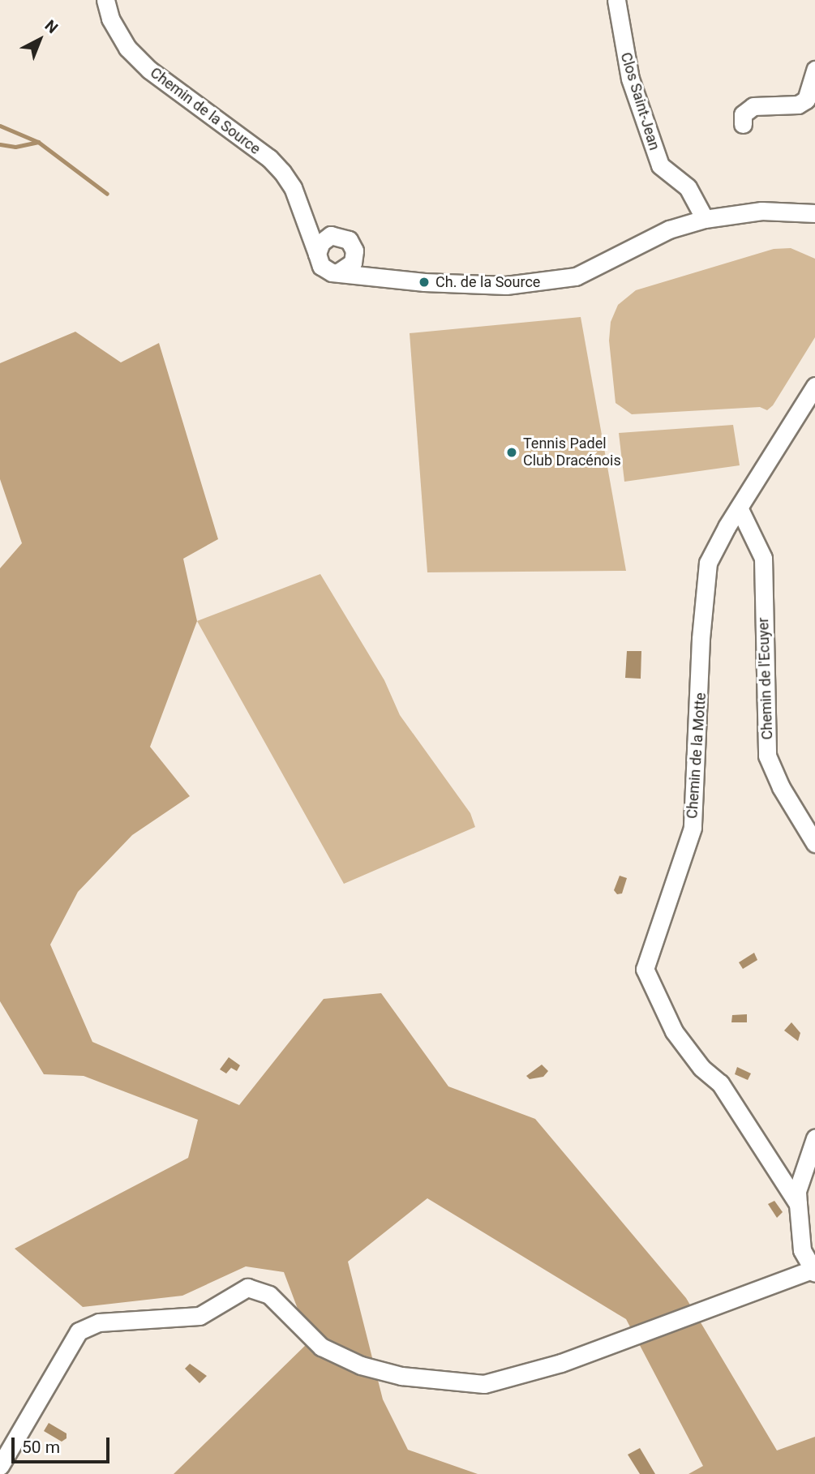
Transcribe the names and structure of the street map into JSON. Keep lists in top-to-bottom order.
{
  "streets": {
    "street": [
      "Clos Saint-Jean",
      "Chemin de la Source",
      "Chemin de l'Ecuyer",
      "Chemin de la Motte"
    ]
  },
  "crossings": [
    ["Chemin de l'Ecuyer", "Chemin de la Motte"]
  ],
  "places": ["Ch. de la Source", "Tennis Padel Club Dracénois"],
  "scale_bar": "50 m",
  "north": "top right"
}
